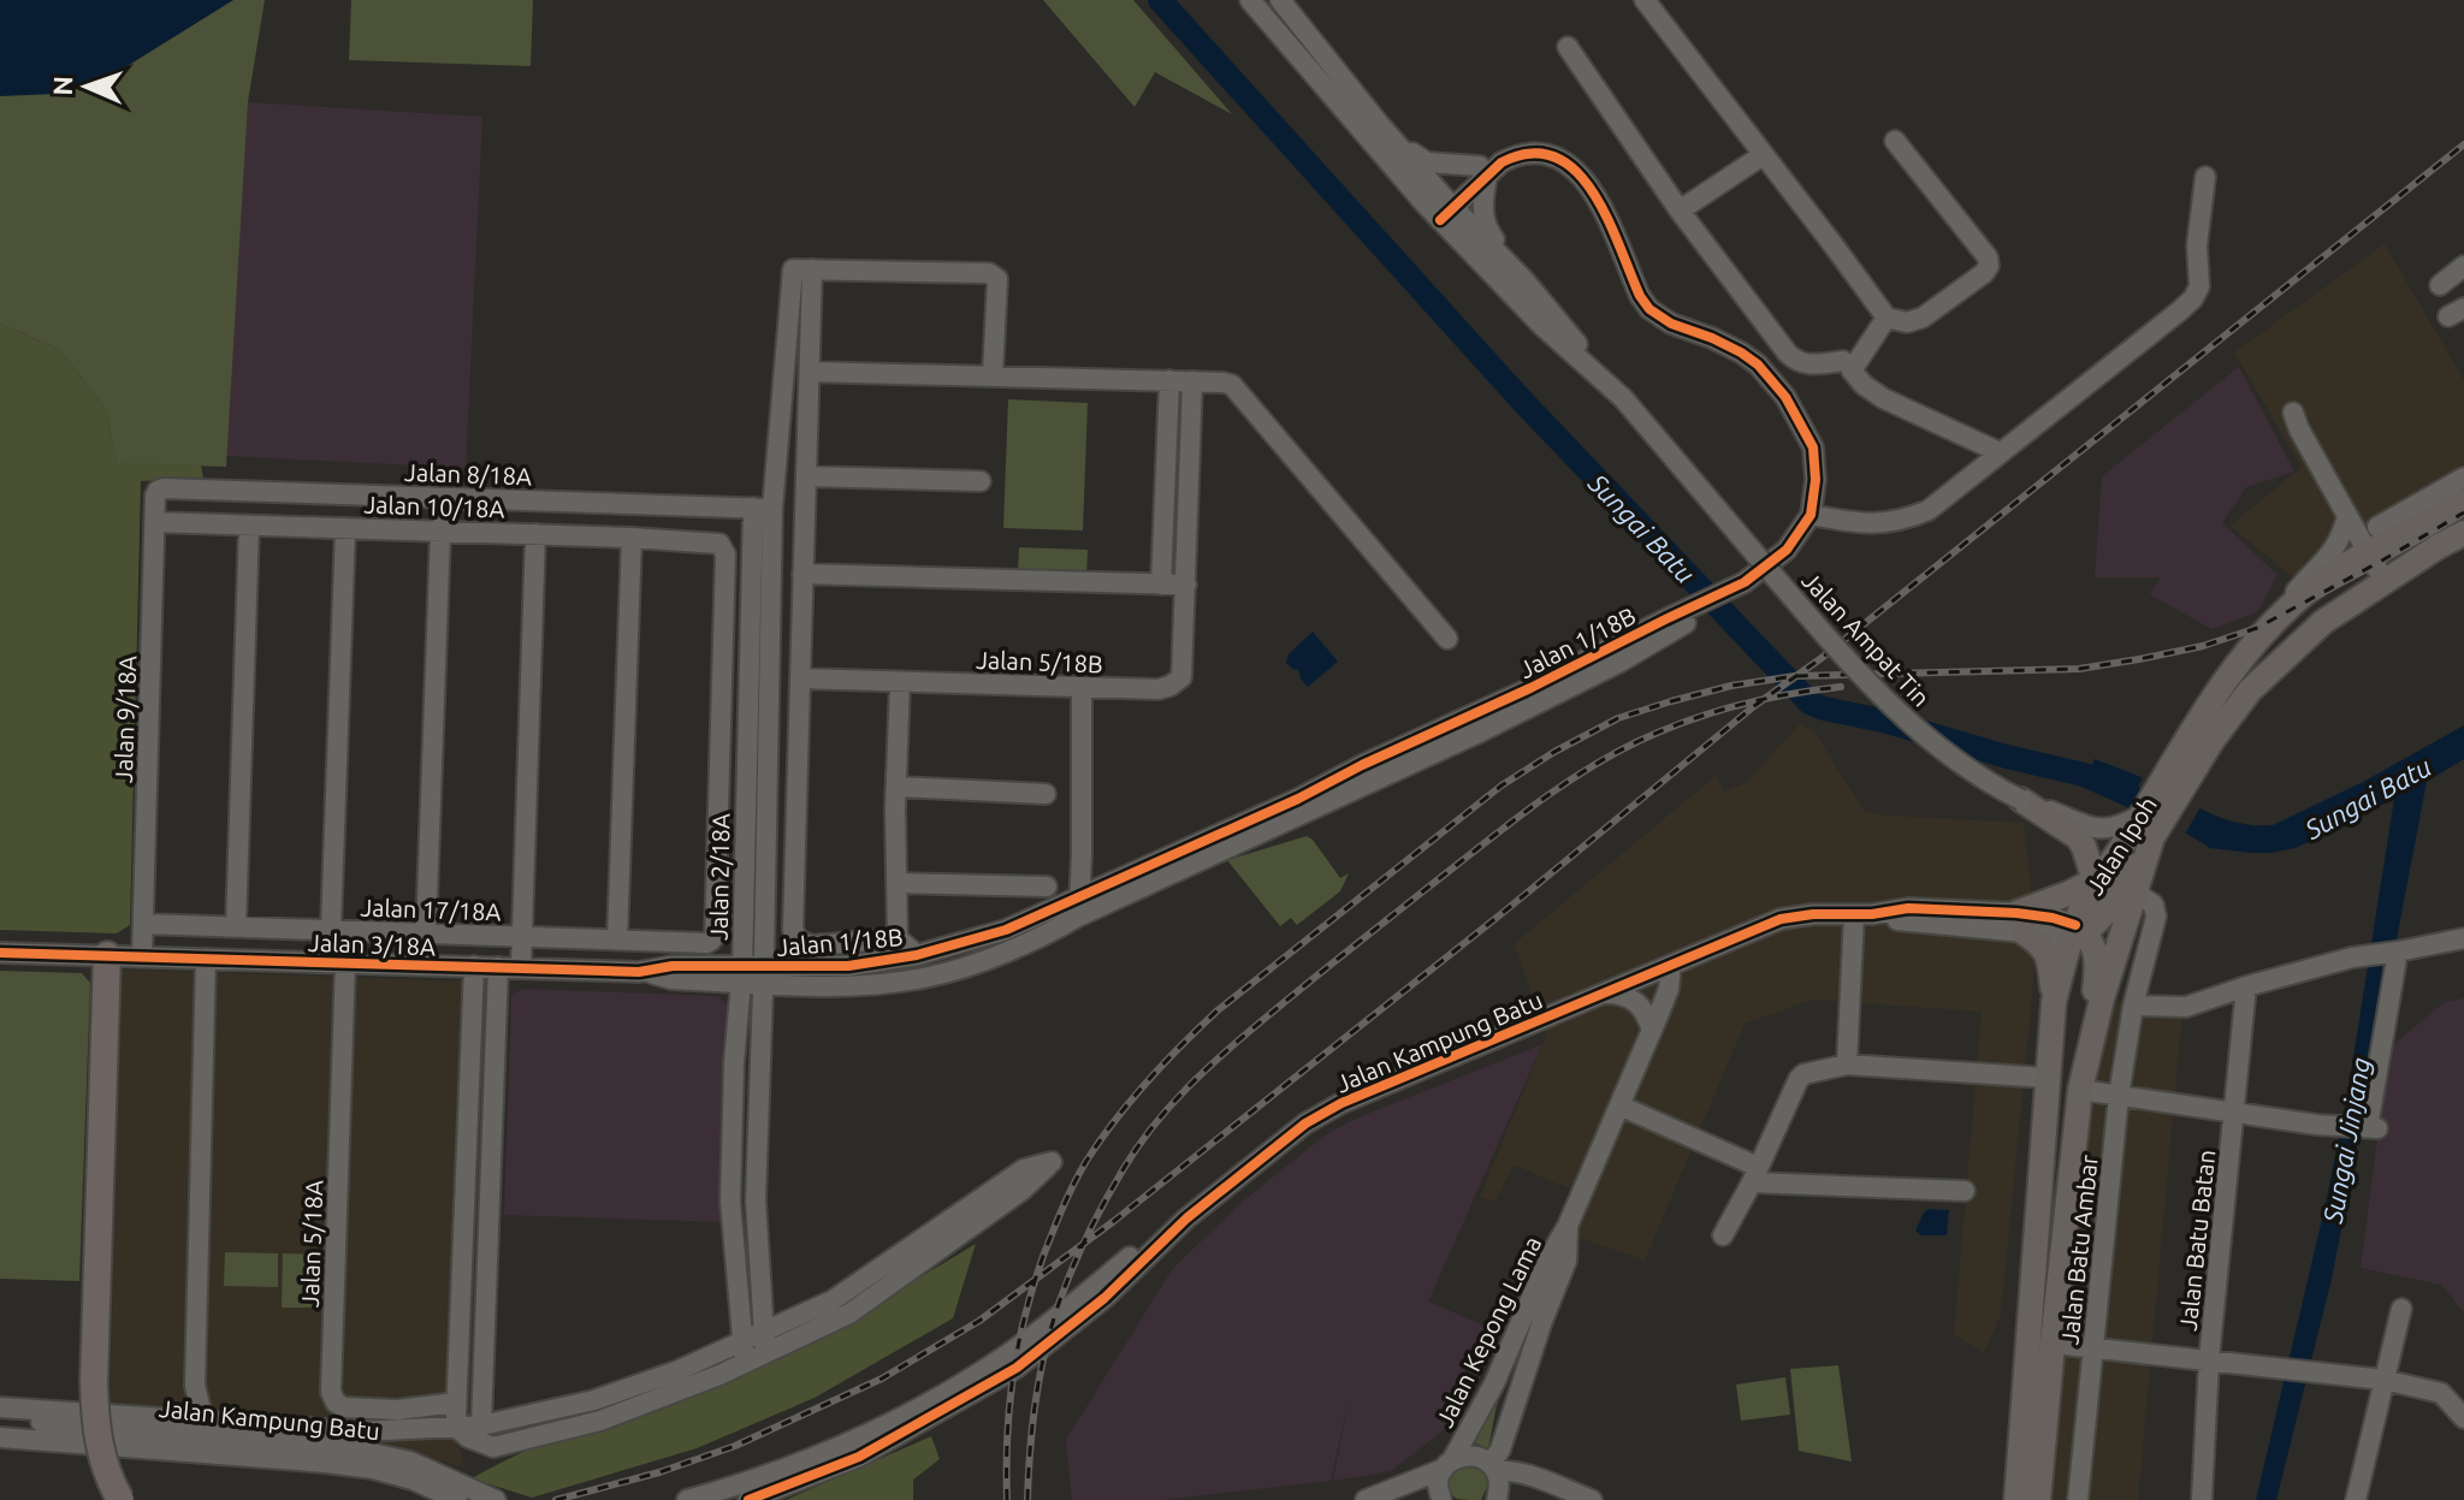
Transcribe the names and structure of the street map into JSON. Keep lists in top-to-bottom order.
{
  "streets": {
    "main road": ["Jalan Ipoh"],
    "street": [
      "Jalan 8/18A",
      "Jalan 10/18A",
      "Jalan Ampat Tin",
      "Jalan 1/18B",
      "Jalan 5/18B",
      "Jalan 9/18A",
      "Jalan 2/18A",
      "Jalan 17/18A",
      "Jalan 3/18A",
      "Jalan Kampung Batu",
      "Jalan Batu Batan",
      "Jalan 5/18A",
      "Jalan Batu Ambar",
      "Jalan Kepong Lama"
    ]
  },
  "crossings": [
    ["Jalan 8/18A", "Jalan 9/18A"],
    ["Jalan 8/18A", "Jalan 2/18A"],
    ["Jalan 10/18A", "Jalan 9/18A"],
    ["Jalan 10/18A", "Jalan 17/18A"],
    ["Jalan Ampat Tin", "Jalan Ipoh"],
    ["Jalan 1/18B", "Jalan 2/18A"],
    ["Jalan 1/18B", "Jalan 3/18A"],
    ["Jalan 9/18A", "Jalan 17/18A"],
    ["Jalan 9/18A", "Jalan 3/18A"],
    ["Jalan Ipoh", "Jalan Kampung Batu"],
    ["Jalan Ipoh", "Jalan Batu Ambar"],
    ["Jalan 2/18A", "Jalan 3/18A"],
    ["Jalan 3/18A", "Jalan 5/18A"],
    ["Jalan Kampung Batu", "Jalan Kepong Lama"]
  ],
  "water": ["Sungai Batu", "Sungai Jinjang"],
  "north": "left"
}
